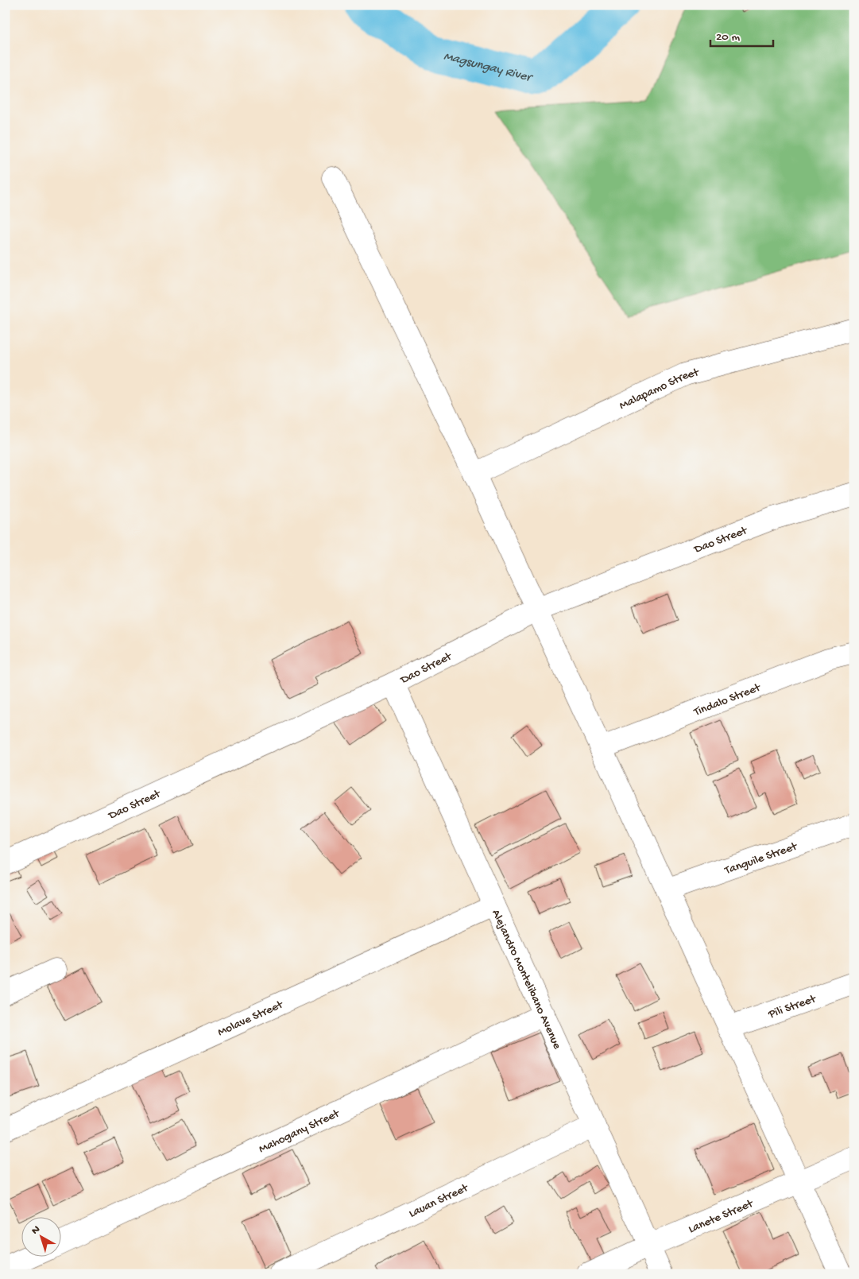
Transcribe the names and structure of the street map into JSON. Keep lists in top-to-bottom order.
{
  "streets": {
    "street": [
      "Malapamo Street",
      "Dao Street",
      "Tindalo Street",
      "Tanguile Street",
      "Alejandro Montelibano Avenue",
      "Pili Street",
      "Molave Street",
      "Mahogany Street",
      "Lauan Street",
      "Lanete Street"
    ]
  },
  "crossings": [
    ["Dao Street", "Alejandro Montelibano Avenue"],
    ["Alejandro Montelibano Avenue", "Molave Street"],
    ["Alejandro Montelibano Avenue", "Mahogany Street"],
    ["Alejandro Montelibano Avenue", "Lauan Street"],
    ["Alejandro Montelibano Avenue", "Lanete Street"]
  ],
  "water": ["Magsungay River"],
  "scale_bar": "20 m",
  "north": "top left"
}
